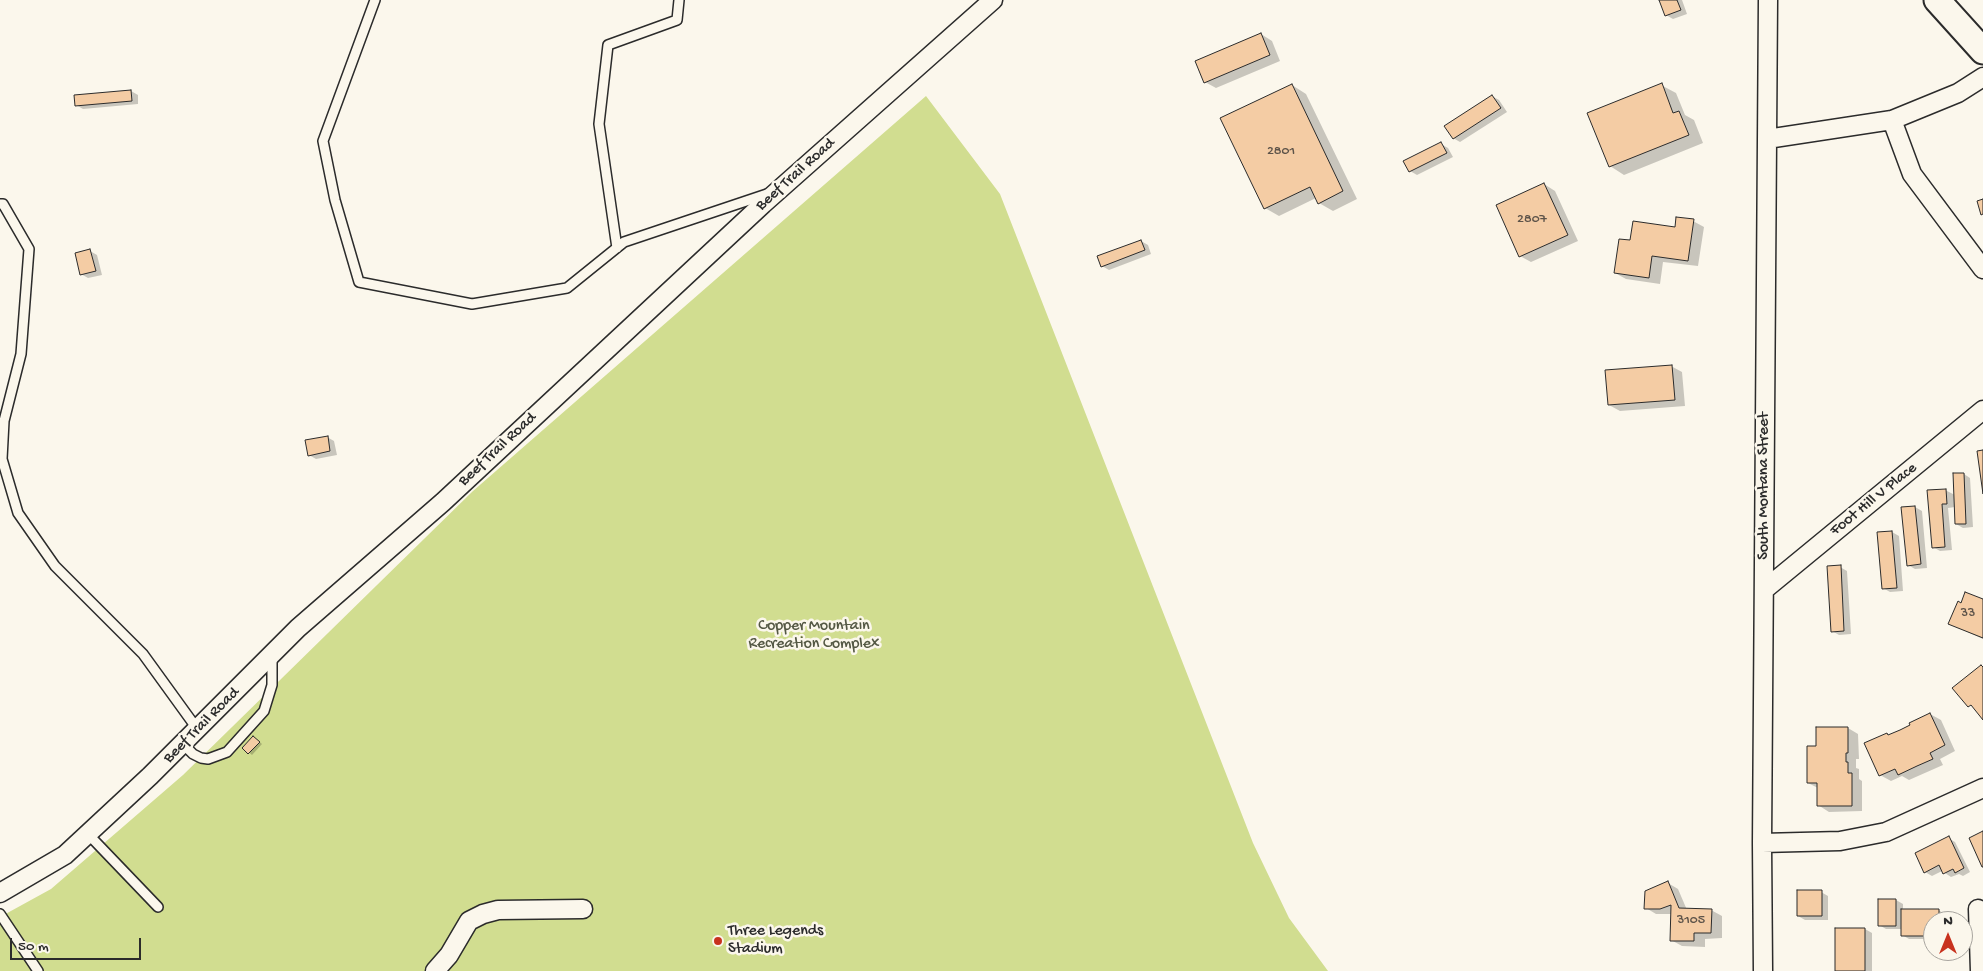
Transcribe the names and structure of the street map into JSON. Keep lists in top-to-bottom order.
{
  "streets": {
    "street": ["Beef Trail Road", "South Montana Street", "Foot Hill V Place"]
  },
  "crossings": [
    ["South Montana Street", "Foot Hill V Place"]
  ],
  "parks": ["Copper Mountain Recreation Complex"],
  "places": ["Three Legends Stadium"],
  "house_numbers": [
    "2801",
    "2807",
    "33",
    "3105"
  ],
  "scale_bar": "50 m",
  "north": "top"
}
